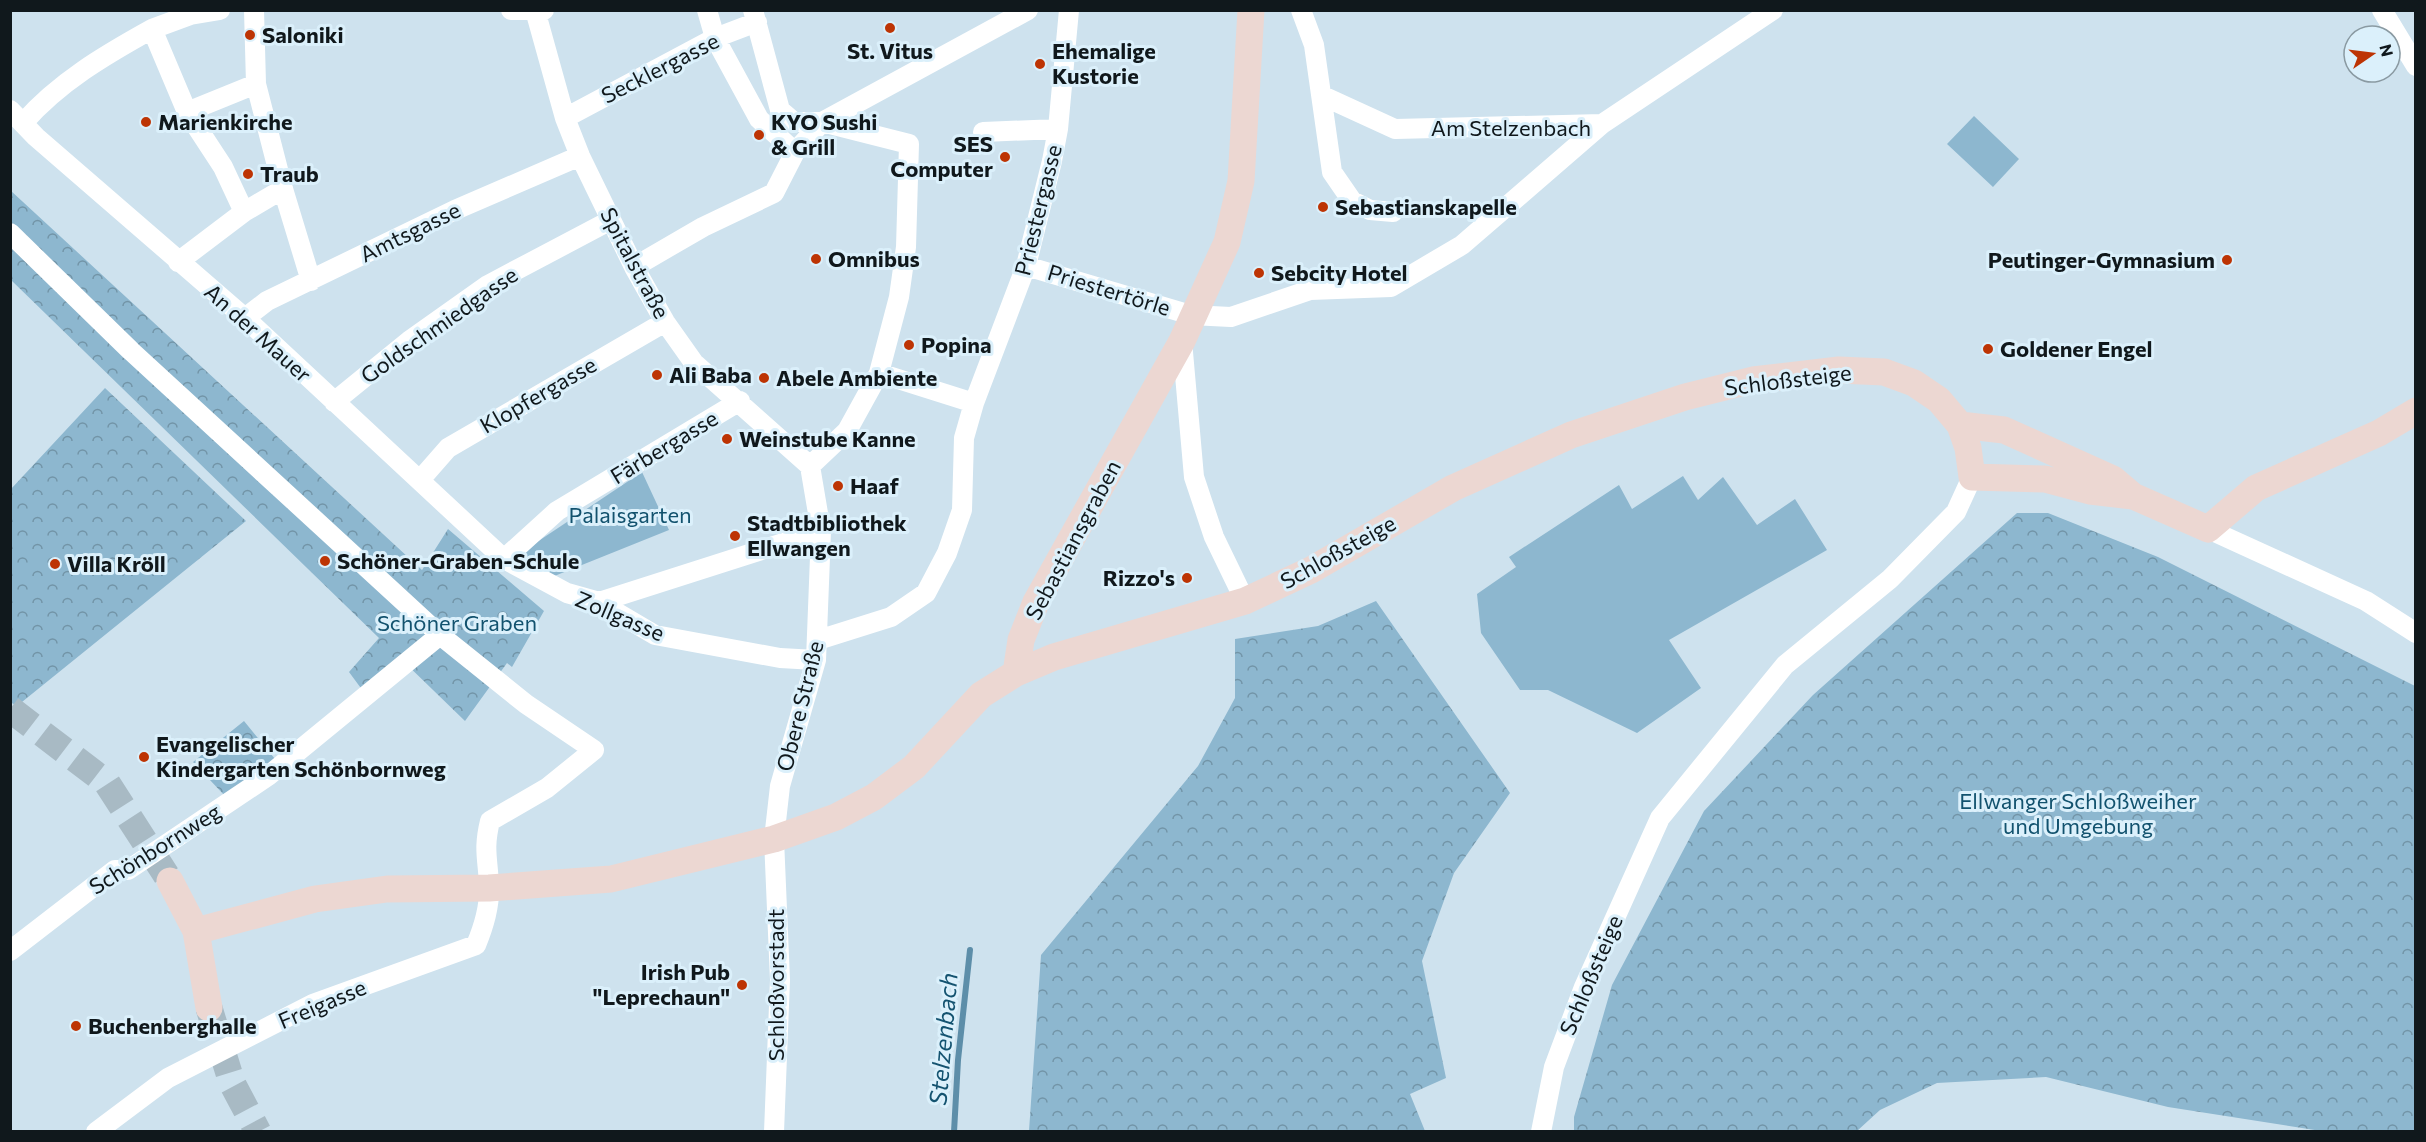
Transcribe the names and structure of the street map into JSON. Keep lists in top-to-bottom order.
{
  "streets": {
    "street": [
      "Secklergasse",
      "Am Stelzenbach",
      "Priestergasse",
      "Amtsgasse",
      "Spitalstraße",
      "Priestertörle",
      "Goldschmiedgasse",
      "An der Mauer",
      "Schloßsteige",
      "Klopfergasse",
      "Färbergasse",
      "Sebastiansgraben",
      "Zollgasse",
      "Obere Straße",
      "Schönbornweg",
      "Schloßvorstadt",
      "Freigasse"
    ]
  },
  "crossings": [
    ["Secklergasse", "Spitalstraße"],
    ["Am Stelzenbach", "Priestertörle"],
    ["Am Stelzenbach", "Sebastiansgraben"],
    ["Priestergasse", "Priestertörle"],
    ["Priestergasse", "Obere Straße"],
    ["Amtsgasse", "Spitalstraße"],
    ["Amtsgasse", "An der Mauer"],
    ["Spitalstraße", "Goldschmiedgasse"],
    ["Spitalstraße", "Klopfergasse"],
    ["Spitalstraße", "Färbergasse"],
    ["Spitalstraße", "Obere Straße"],
    ["Priestertörle", "Sebastiansgraben"],
    ["Goldschmiedgasse", "An der Mauer"],
    ["An der Mauer", "Klopfergasse"],
    ["An der Mauer", "Färbergasse"],
    ["An der Mauer", "Zollgasse"],
    ["Schloßsteige", "Sebastiansgraben"],
    ["Färbergasse", "Zollgasse"],
    ["Zollgasse", "Obere Straße"],
    ["Obere Straße", "Schloßvorstadt"],
    ["Schönbornweg", "Freigasse"]
  ],
  "water": ["Stelzenbach"],
  "parks": ["Palaisgarten", "Schöner Graben", "Ellwanger Schloßweiher und Umgebung"],
  "places": [
    "St. Vitus",
    "Saloniki",
    "Ehemalige Kustorie",
    "Marienkirche",
    "KYO Sushi & Grill",
    "SES Computer",
    "Traub",
    "Sebastianskapelle",
    "Omnibus",
    "Peutinger-Gymnasium",
    "Sebcity Hotel",
    "Popina",
    "Goldener Engel",
    "Ali Baba",
    "Abele Ambiente",
    "Weinstube Kanne",
    "Haaf",
    "Stadtbibliothek Ellwangen",
    "Schöner-Graben-Schule",
    "Villa Kröll",
    "Rizzo's",
    "Evangelischer Kindergarten Schönbornweg",
    "Irish Pub \"Leprechaun\"",
    "Buchenberghalle"
  ],
  "north": "right"
}
